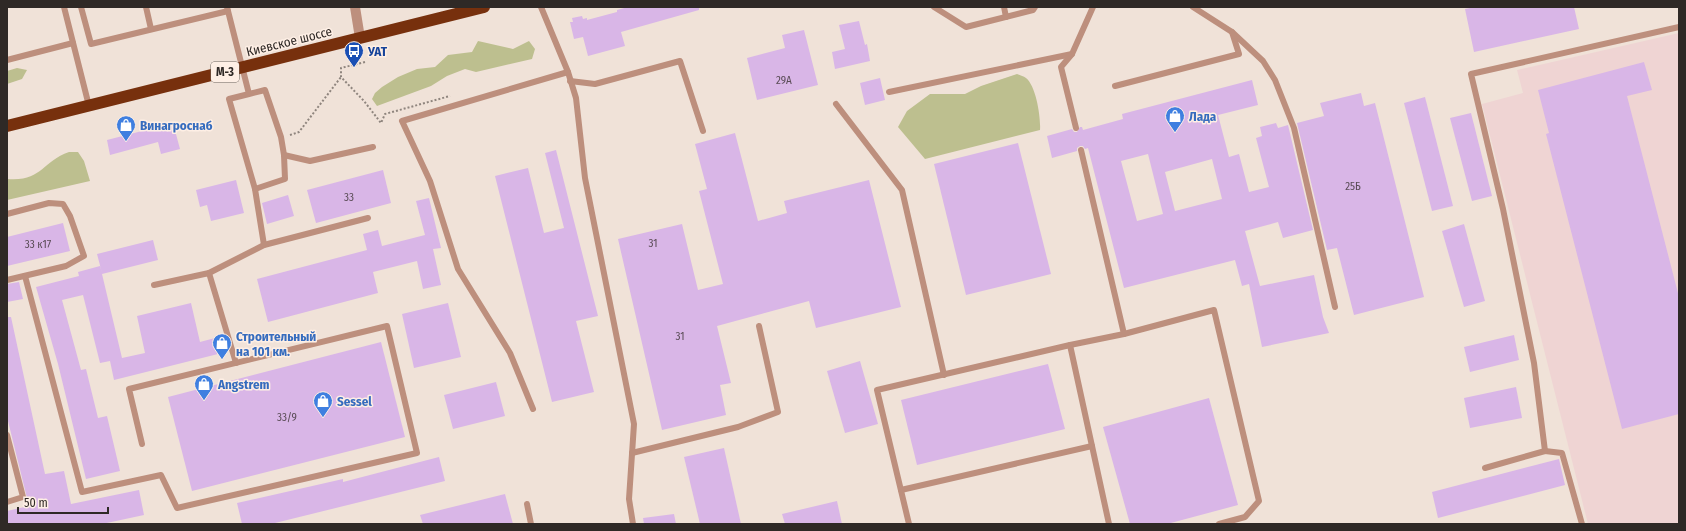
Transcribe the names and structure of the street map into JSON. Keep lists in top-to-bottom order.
{
  "streets": {
    "highway": ["Киевское шоссе", "М-3"]
  },
  "places": {
    "bus stop": ["УАТ"],
    "shop": [
      "Лада",
      "Винагроснаб",
      "Строительный на 101 км.",
      "Angstrem",
      "Sessel"
    ]
  },
  "house_numbers": [
    "29А",
    "25Б",
    "33",
    "31",
    "33 к17",
    "31",
    "33/9"
  ],
  "scale_bar": "50 m"
}
